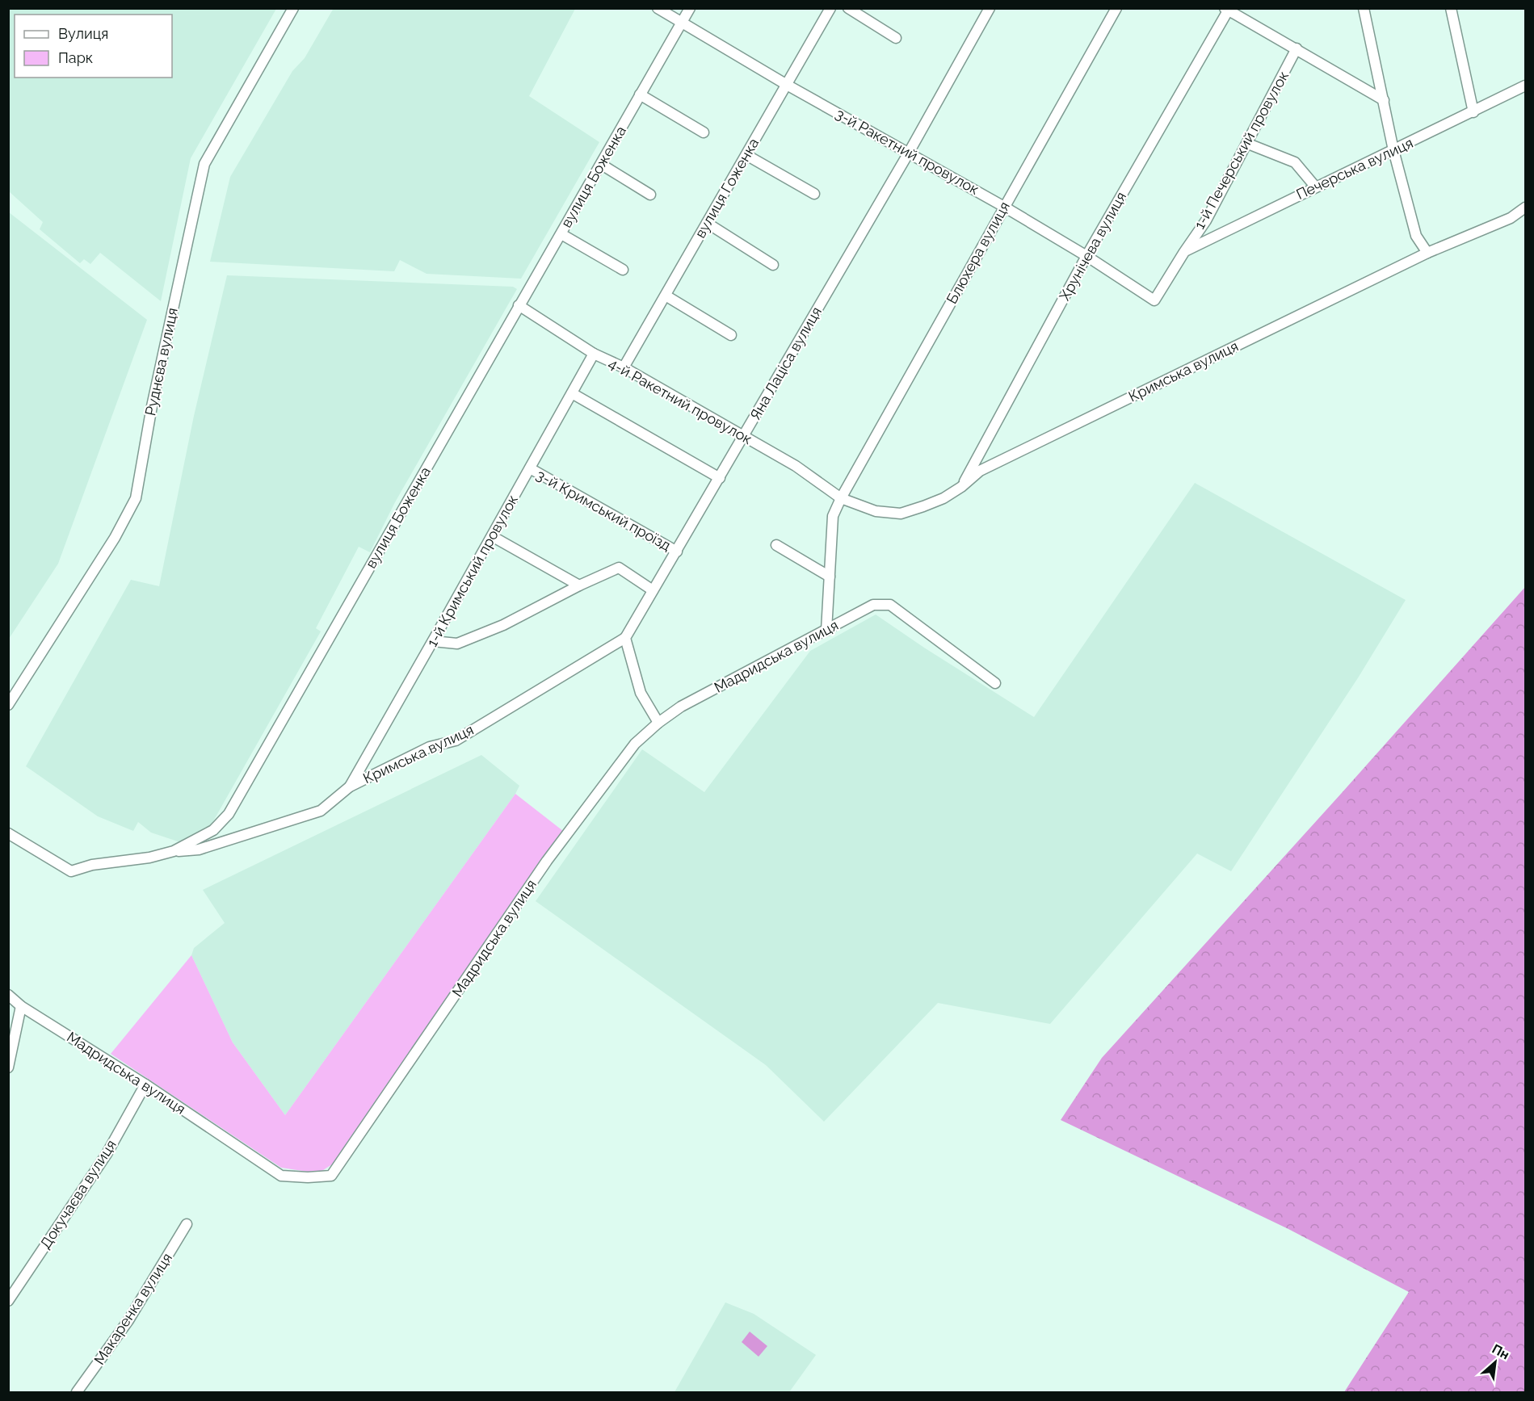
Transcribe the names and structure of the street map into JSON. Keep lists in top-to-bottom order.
{
  "streets": {
    "street": [
      "1-й Печерський провулок",
      "3-й Ракетний провулок",
      "Печерська вулиця",
      "вулиця Боженка",
      "вулиця Гоженка",
      "Хрунічева вулиця",
      "Блюхера вулиця",
      "Руднєва вулиця",
      "Яна Лаціса вулиця",
      "Кримська вулиця",
      "4-й Ракетний провулок",
      "3-й Кримський проїзд",
      "1-й Кримський провулок",
      "Мадридська вулиця",
      "Докучаєва вулиця",
      "Макаренка вулиця"
    ]
  },
  "crossings": [
    ["1-й Печерський провулок", "3-й Ракетний провулок"],
    ["1-й Печерський провулок", "Печерська вулиця"],
    ["3-й Ракетний провулок", "вулиця Боженка"],
    ["3-й Ракетний провулок", "вулиця Гоженка"],
    ["3-й Ракетний провулок", "Хрунічева вулиця"],
    ["3-й Ракетний провулок", "Блюхера вулиця"],
    ["3-й Ракетний провулок", "Яна Лаціса вулиця"],
    ["вулиця Боженка", "Кримська вулиця"],
    ["вулиця Боженка", "4-й Ракетний провулок"],
    ["вулиця Гоженка", "4-й Ракетний провулок"],
    ["Хрунічева вулиця", "Кримська вулиця"],
    ["Блюхера вулиця", "Кримська вулиця"],
    ["Блюхера вулиця", "4-й Ракетний провулок"],
    ["Блюхера вулиця", "Мадридська вулиця"],
    ["Яна Лаціса вулиця", "Кримська вулиця"],
    ["Яна Лаціса вулиця", "4-й Ракетний провулок"],
    ["Яна Лаціса вулиця", "3-й Кримський проїзд"],
    ["Кримська вулиця", "4-й Ракетний провулок"],
    ["Кримська вулиця", "1-й Кримський провулок"],
    ["4-й Ракетний провулок", "1-й Кримський провулок"],
    ["3-й Кримський проїзд", "1-й Кримський провулок"],
    ["Мадридська вулиця", "Докучаєва вулиця"]
  ],
  "legend": ["Вулиця", "Парк"],
  "north": "top right"
}
